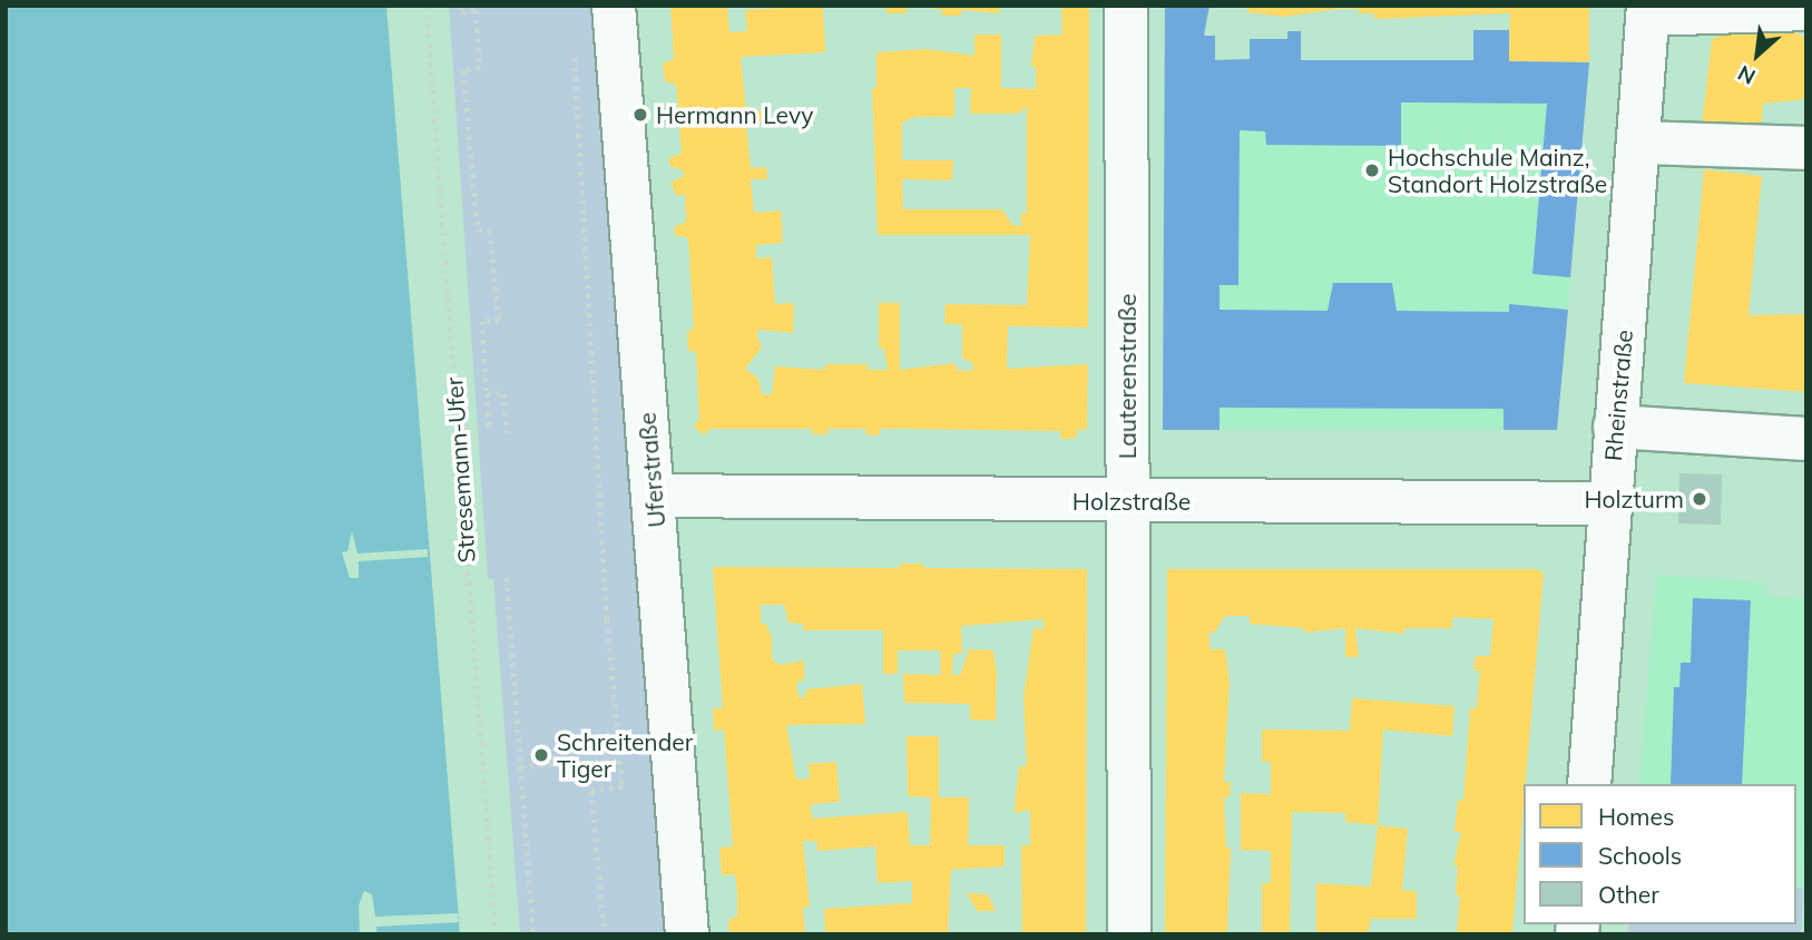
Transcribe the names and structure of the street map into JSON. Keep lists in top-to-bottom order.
{
  "streets": {
    "street": [
      "Lauterenstraße",
      "Rheinstraße",
      "Uferstraße",
      "Holzstraße"
    ],
    "path": ["Stresemann-Ufer"]
  },
  "crossings": [
    ["Lauterenstraße", "Holzstraße"],
    ["Rheinstraße", "Holzstraße"],
    ["Uferstraße", "Holzstraße"]
  ],
  "places": [
    "Hermann Levy",
    "Hochschule Mainz, Standort Holzstraße",
    "Holzturm",
    "Schreitender Tiger"
  ],
  "legend": ["Homes", "Schools", "Other"],
  "north": "bottom left"
}
